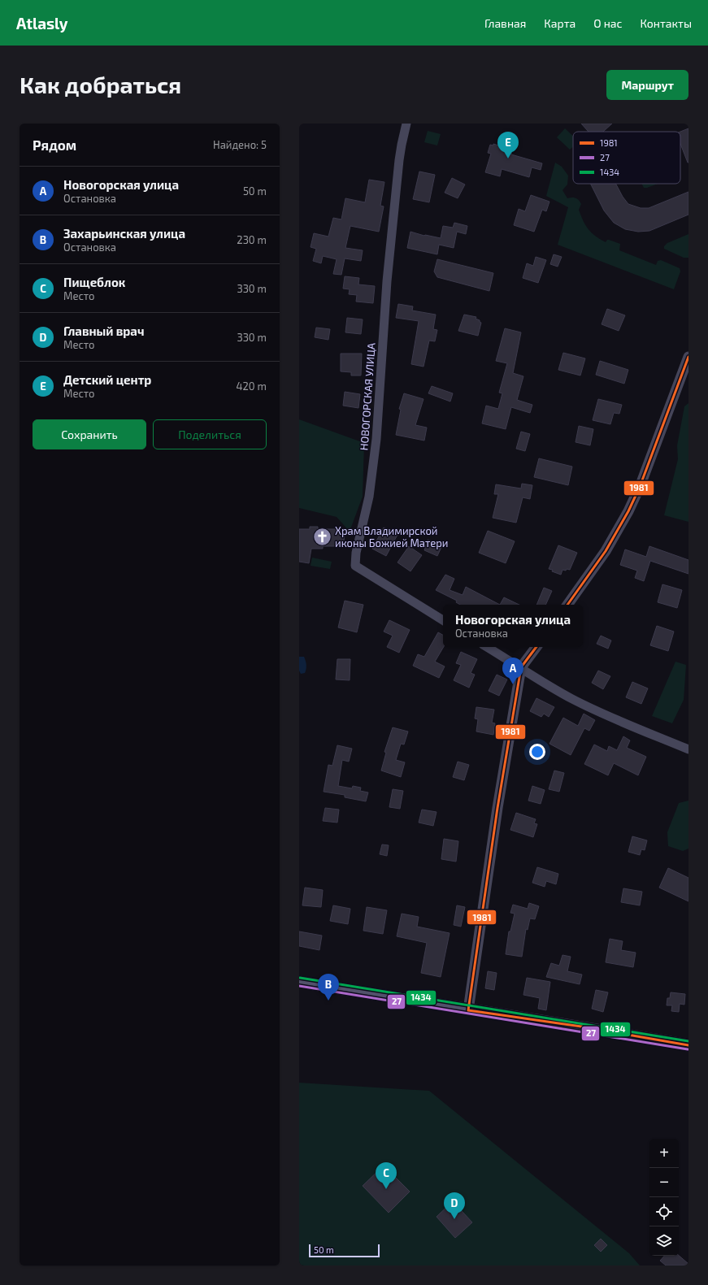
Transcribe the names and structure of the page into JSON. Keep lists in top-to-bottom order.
{
  "streets": {
    "street": ["НОВОГОРСКАЯ УЛИЦА"]
  },
  "places": {
    "church": ["Храм Владимирской иконы Божией Матери"]
  },
  "lines": ["transit line 1981", "transit line 1434", "transit line 27"],
  "legend": ["1981", "27", "1434"],
  "scale_bar": "50 m",
  "page": {
    "header": "Atlasly",
    "nav": [
      "Главная",
      "Карта",
      "О нас",
      "Контакты"
    ],
    "buttons": [
      "Маршрут",
      ["Сохранить", "Поделиться"]
    ],
    "title": "Как добраться",
    "heading": ["Рядом", "Найдено: 5"],
    "pins": [
      "E",
      "A",
      "B",
      "C",
      "D"
    ],
    "list": [
      {
        "mark": "A",
        "name": "Новогорская улица",
        "note": "Остановка",
        "value": "50 m"
      },
      {
        "mark": "B",
        "name": "Захарьинская улица",
        "note": "Остановка",
        "value": "230 m"
      },
      {
        "mark": "C",
        "name": "Пищеблок",
        "note": "Место",
        "value": "330 m"
      },
      {
        "mark": "D",
        "name": "Главный врач",
        "note": "Место",
        "value": "330 m"
      },
      {
        "mark": "E",
        "name": "Детский центр",
        "note": "Место",
        "value": "420 m"
      }
    ],
    "popup": ["Новогорская улица", "Остановка"],
    "map_buttons": ["+", "−"],
    "scale": "50 m"
  }
}
